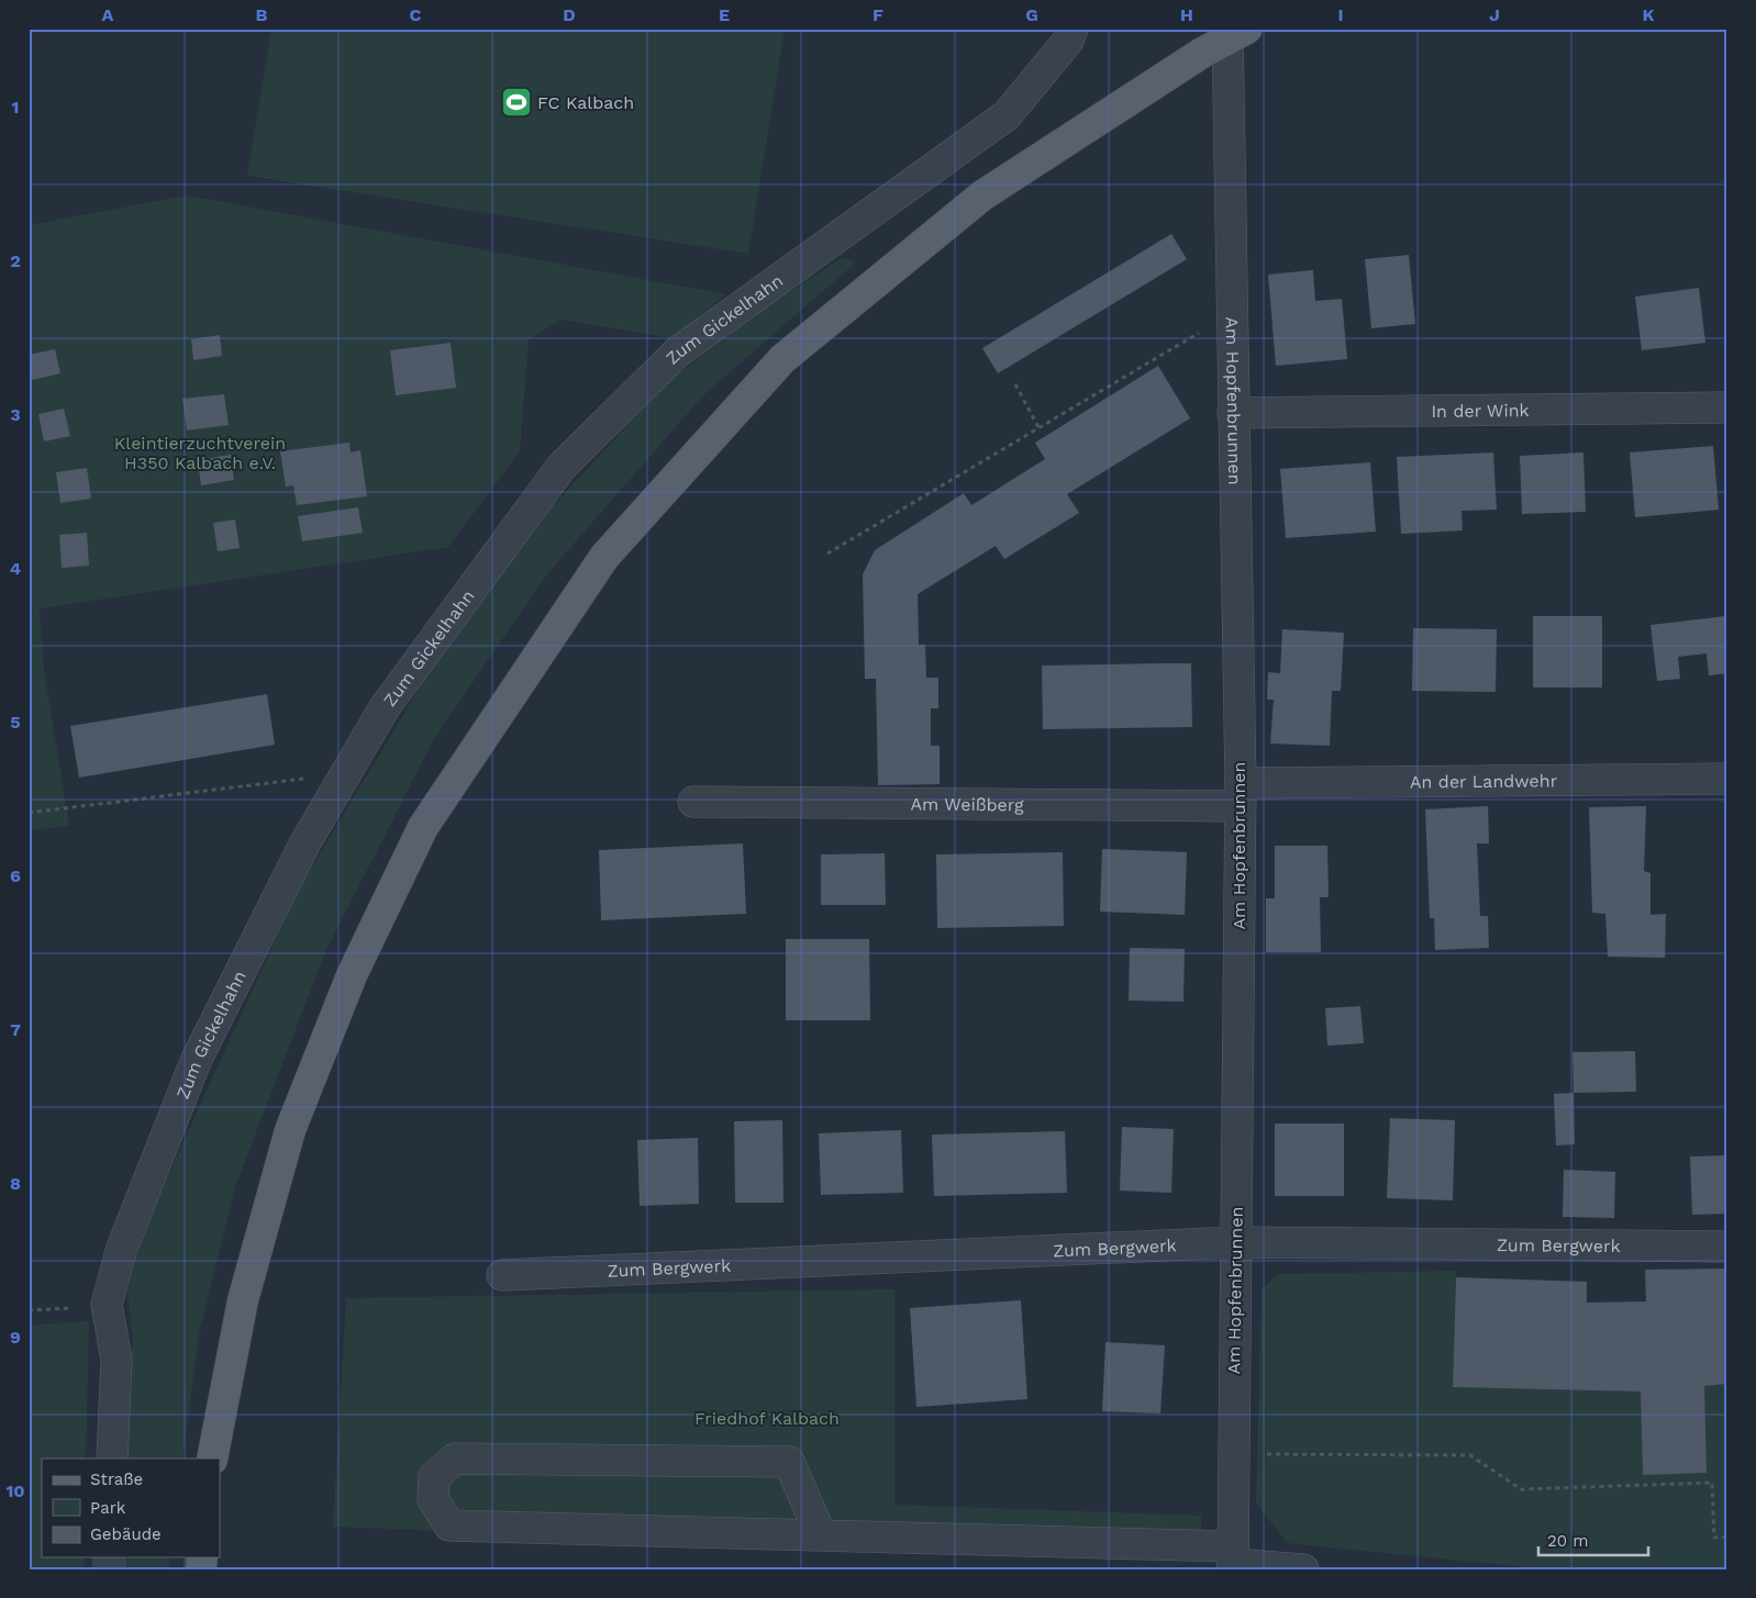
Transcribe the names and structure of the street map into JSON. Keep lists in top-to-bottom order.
{
  "streets": {
    "street": [
      "Zum Gickelhahn",
      "Am Hopfenbrunnen",
      "In der Wink",
      "An der Landwehr",
      "Am Weißberg",
      "Zum Bergwerk"
    ]
  },
  "crossings": [
    ["Am Hopfenbrunnen", "In der Wink"],
    ["Am Hopfenbrunnen", "An der Landwehr"],
    ["Am Hopfenbrunnen", "Am Weißberg"],
    ["Am Hopfenbrunnen", "Zum Bergwerk"],
    ["An der Landwehr", "Am Weißberg"]
  ],
  "parks": ["Kleintierzuchtverein H350 Kalbach e.V.", "Friedhof Kalbach"],
  "places": {
    "sports": ["FC Kalbach"]
  },
  "legend": ["Straße", "Park", "Gebäude"],
  "scale_bar": "20 m",
  "grid": {
    "columns": [
      "A",
      "B",
      "C",
      "D",
      "E",
      "F",
      "G",
      "H",
      "I",
      "J",
      "K"
    ],
    "rows": [
      "1",
      "2",
      "3",
      "4",
      "5",
      "6",
      "7",
      "8",
      "9",
      "10"
    ]
  }
}
